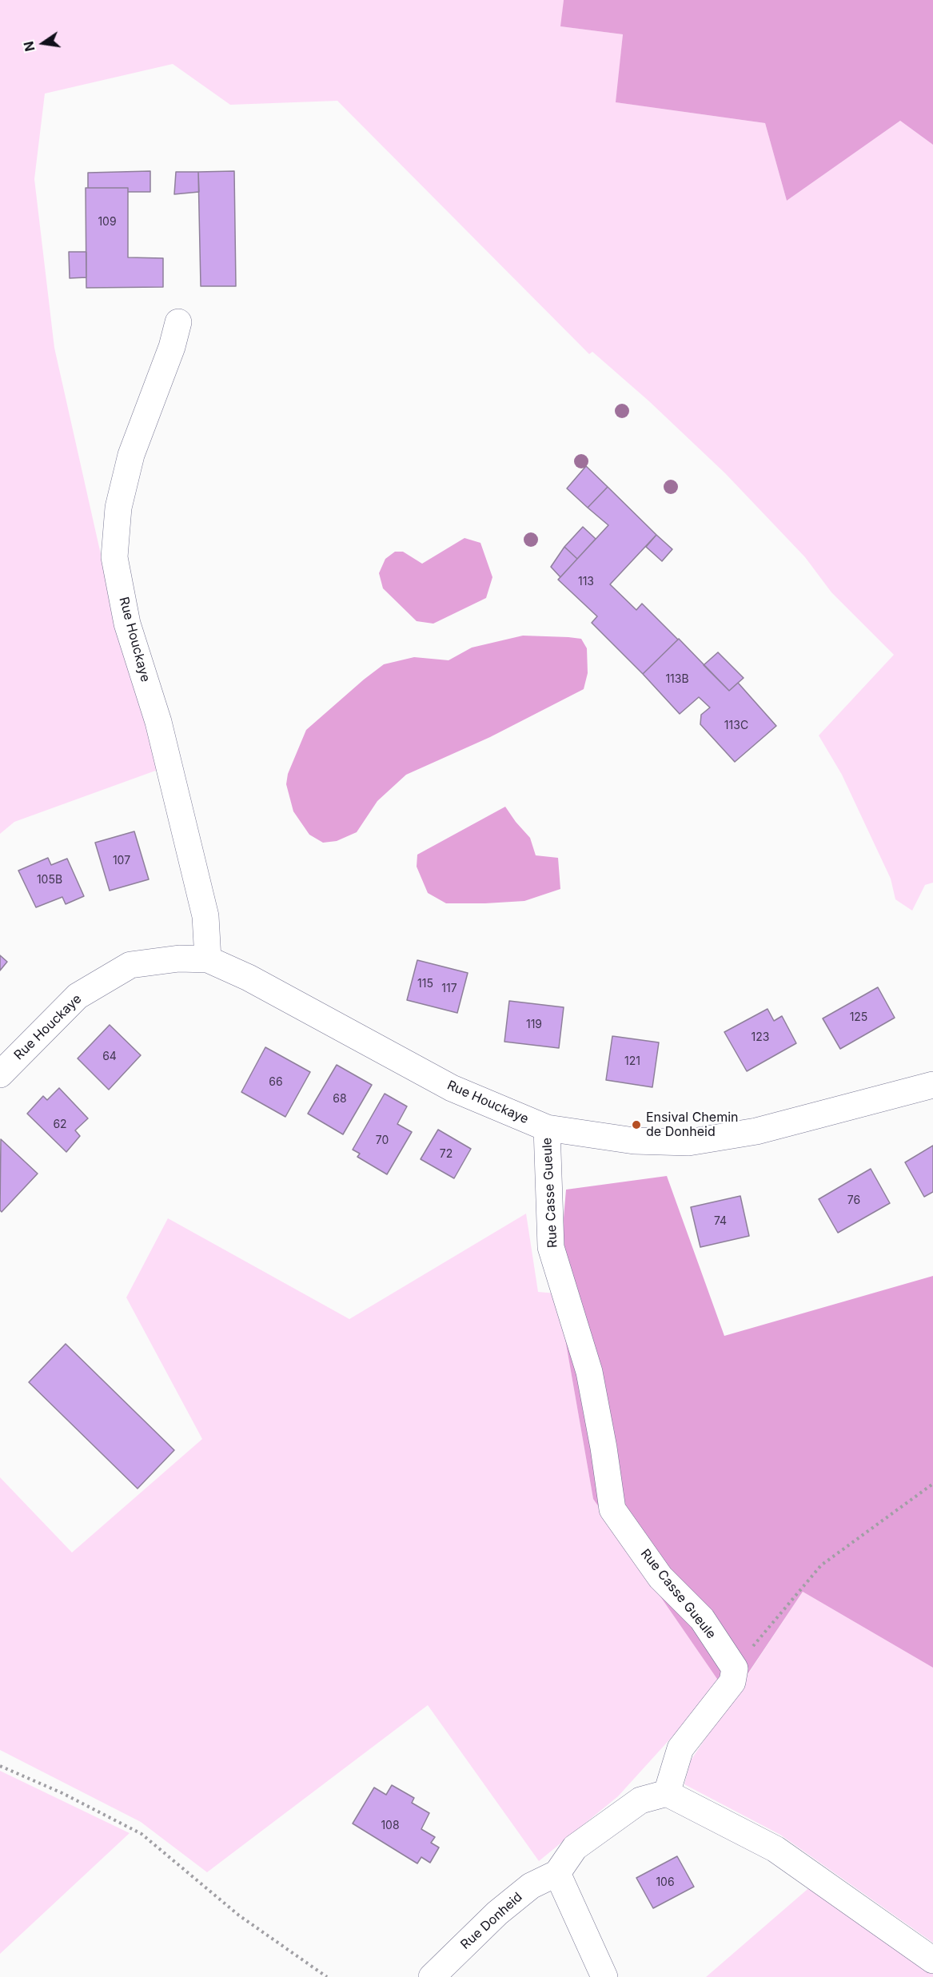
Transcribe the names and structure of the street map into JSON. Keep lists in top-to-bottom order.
{
  "streets": {
    "street": ["Rue Houckaye", "Rue Casse Gueule", "Rue Donheid"]
  },
  "crossings": [
    ["Rue Houckaye", "Rue Casse Gueule"]
  ],
  "places": ["Ensival Chemin de Donheid"],
  "house_numbers": [
    "109",
    "113",
    "113B",
    "113C",
    "107",
    "105B",
    "115",
    "117",
    "125",
    "119",
    "123",
    "64",
    "121",
    "66",
    "68",
    "62",
    "70",
    "72",
    "76",
    "74",
    "108",
    "106"
  ],
  "north": "left"
}
